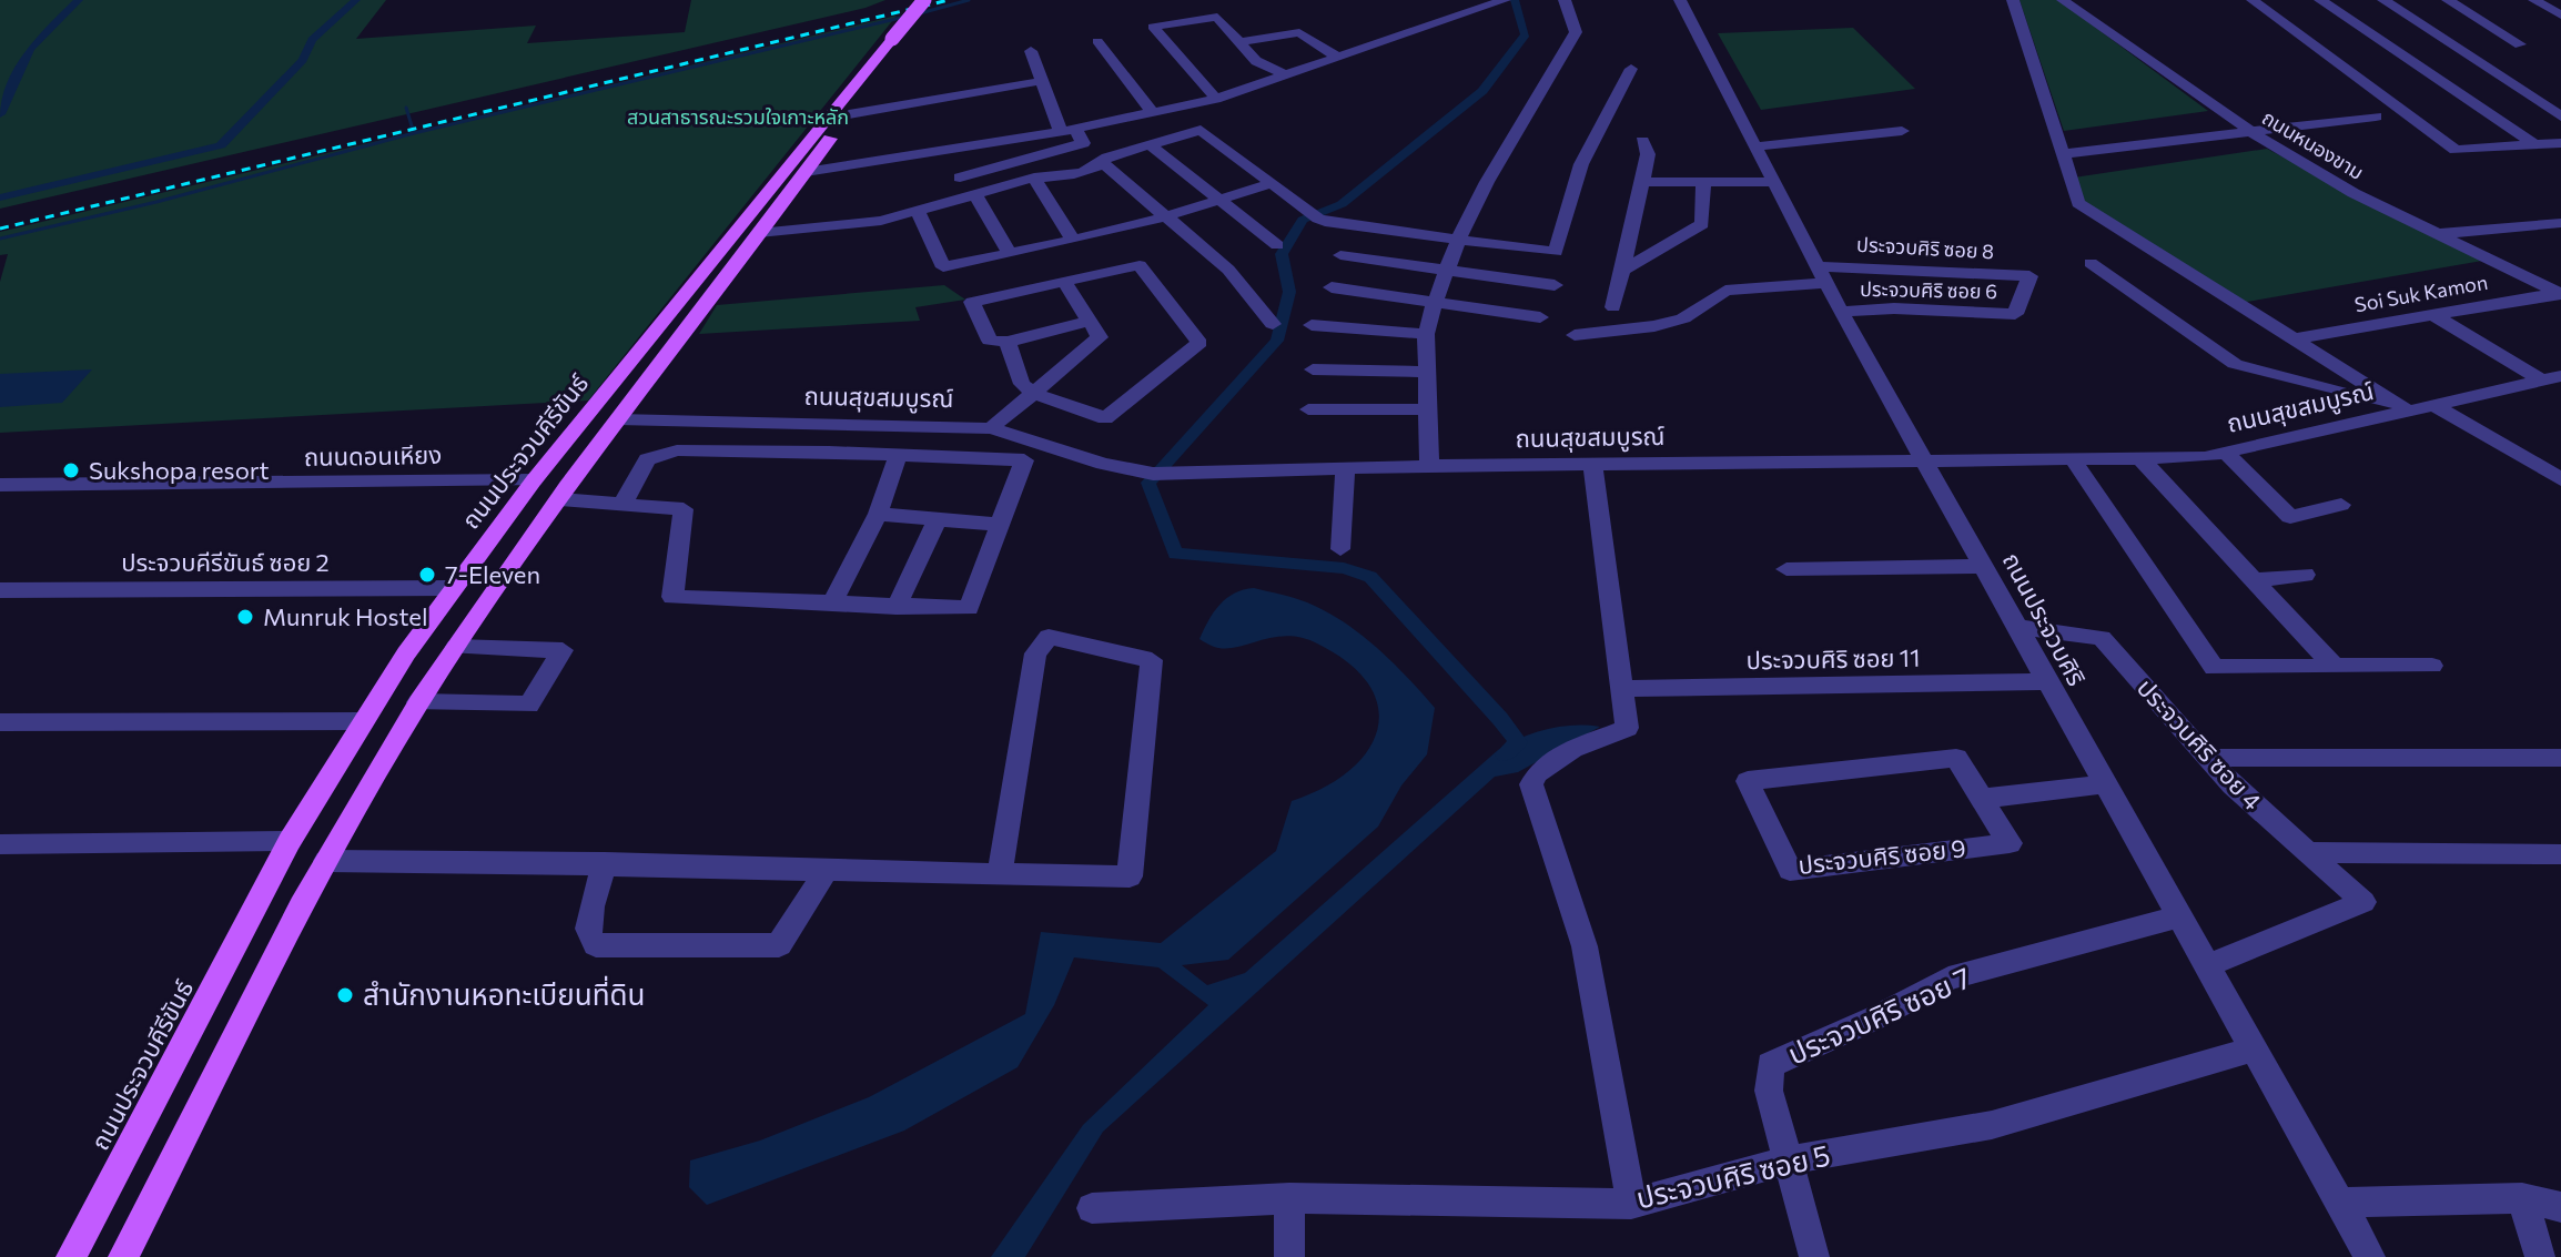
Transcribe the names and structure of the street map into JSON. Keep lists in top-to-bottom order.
{
  "streets": {
    "main road": ["ถนนประจวบคีรีขันธ์"],
    "street": [
      "ถนนหนองขาม",
      "ประจวบศิริ ซอย 8",
      "ประจวบศิริ ซอย 6",
      "Soi Suk Kamon",
      "ถนนสุขสมบูรณ์",
      "ถนนดอนเหียง",
      "ประจวบคีรีขันธ์ ซอย 2",
      "ถนนประจวบศิริ",
      "ประจวบศิริ ซอย 11",
      "ประจวบศิริ ซอย 4",
      "ประจวบศิริ ซอย 9",
      "ประจวบศิริ ซอย 7",
      "ประจวบศิริ ซอย 5"
    ]
  },
  "crossings": [
    ["ถนนหนองขาม", "Soi Suk Kamon"],
    ["ประจวบศิริ ซอย 8", "ประจวบศิริ ซอย 6"],
    ["ประจวบศิริ ซอย 8", "ถนนประจวบศิริ"],
    ["ประจวบศิริ ซอย 6", "ถนนประจวบศิริ"],
    ["ถนนสุขสมบูรณ์", "ถนนประจวบคีรีขันธ์"],
    ["ถนนสุขสมบูรณ์", "ถนนประจวบศิริ"],
    ["ถนนประจวบคีรีขันธ์", "ถนนดอนเหียง"],
    ["ถนนประจวบคีรีขันธ์", "ประจวบคีรีขันธ์ ซอย 2"],
    ["ถนนประจวบศิริ", "ประจวบศิริ ซอย 11"],
    ["ถนนประจวบศิริ", "ประจวบศิริ ซอย 4"],
    ["ถนนประจวบศิริ", "ประจวบศิริ ซอย 7"],
    ["ถนนประจวบศิริ", "ประจวบศิริ ซอย 5"],
    ["ประจวบศิริ ซอย 7", "ประจวบศิริ ซอย 5"]
  ],
  "parks": ["สวนสาธารณะรวมใจเกาะหลัก"],
  "places": [
    "Sukshopa resort",
    "7-Eleven",
    "Munruk Hostel",
    "สำนักงานหอทะเบียนที่ดิน"
  ]
}
